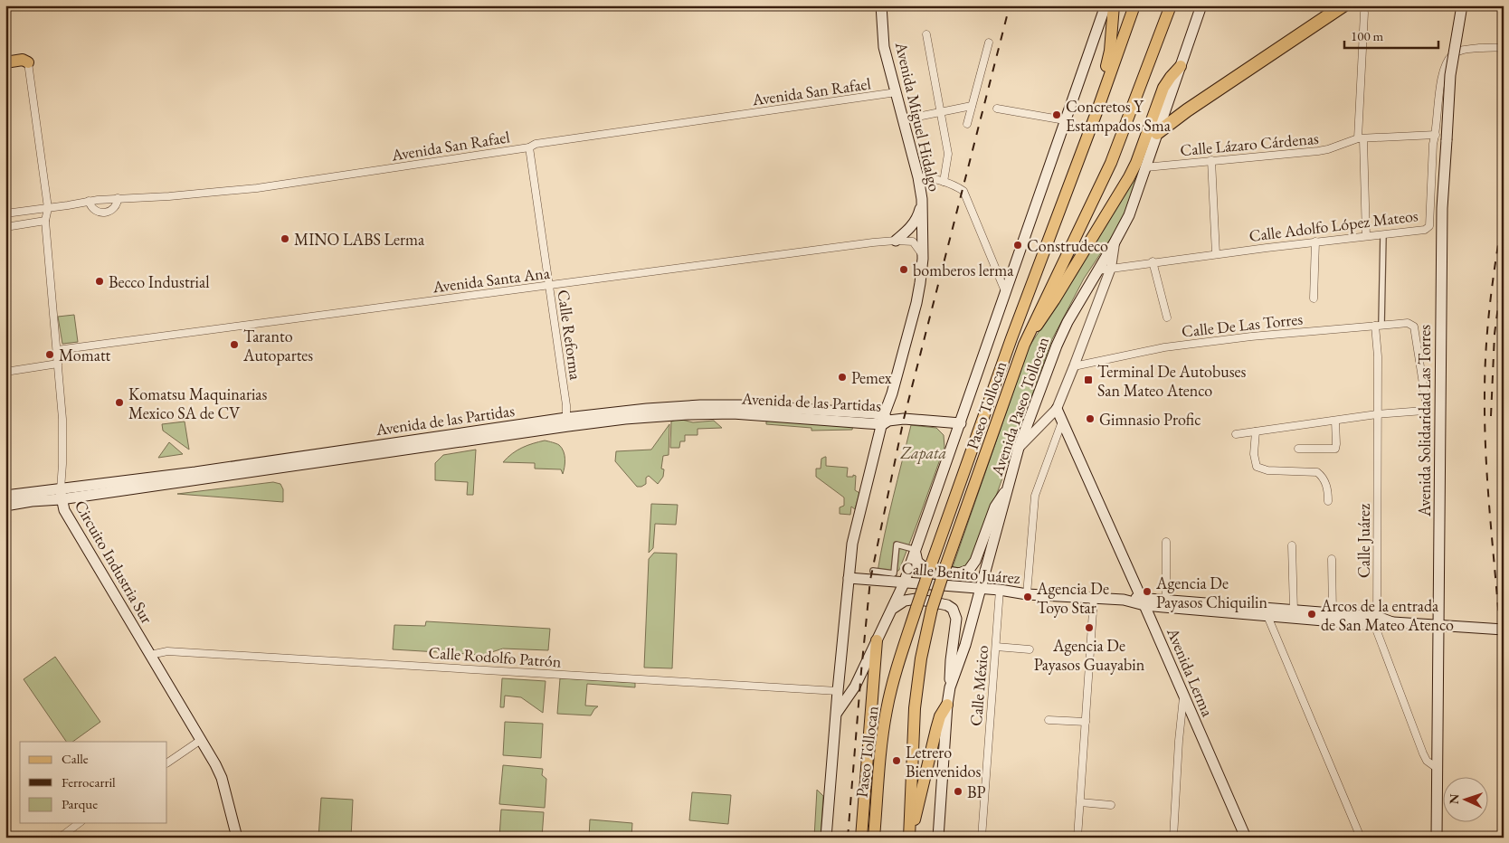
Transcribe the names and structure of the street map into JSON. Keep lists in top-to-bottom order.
{
  "streets": {
    "main road": [
      "Avenida Miguel Hidalgo",
      "Avenida de las Partidas",
      "Paseo Tollocan",
      "Avenida Paseo Tollocan",
      "Avenida Solidaridad Las Torres",
      "Circuito Industria Sur",
      "Calle Benito Juárez",
      "Avenida Lerma"
    ],
    "street": [
      "Avenida San Rafael",
      "Calle Lázaro Cárdenas",
      "Calle Adolfo López Mateos",
      "Avenida Santa Ana",
      "Calle De Las Torres",
      "Calle Reforma",
      "Calle Juárez",
      "Calle Rodolfo Patrón",
      "Calle México"
    ]
  },
  "crossings": [
    ["Avenida San Rafael", "Avenida Miguel Hidalgo"],
    ["Avenida San Rafael", "Calle Reforma"],
    ["Avenida San Rafael", "Circuito Industria Sur"],
    ["Avenida Miguel Hidalgo", "Avenida Santa Ana"],
    ["Avenida Miguel Hidalgo", "Avenida de las Partidas"],
    ["Avenida Miguel Hidalgo", "Calle Benito Juárez"],
    ["Calle Lázaro Cárdenas", "Calle Adolfo López Mateos"],
    ["Calle Lázaro Cárdenas", "Avenida Paseo Tollocan"],
    ["Calle Adolfo López Mateos", "Avenida Paseo Tollocan"],
    ["Avenida Santa Ana", "Calle Reforma"],
    ["Avenida Santa Ana", "Circuito Industria Sur"],
    ["Calle De Las Torres", "Calle Juárez"],
    ["Calle Reforma", "Avenida de las Partidas"],
    ["Avenida de las Partidas", "Circuito Industria Sur"],
    ["Avenida Paseo Tollocan", "Calle Benito Juárez"],
    ["Avenida Solidaridad Las Torres", "Calle Juárez"],
    ["Avenida Solidaridad Las Torres", "Calle Benito Juárez"],
    ["Calle Juárez", "Calle Benito Juárez"],
    ["Circuito Industria Sur", "Calle Rodolfo Patrón"],
    ["Calle Benito Juárez", "Avenida Lerma"],
    ["Calle Benito Juárez", "Calle México"]
  ],
  "parks": ["Zapata"],
  "places": {
    "other": [
      "Concretos Y Estampados Sma",
      "MINO LABS Lerma",
      "Construdeco",
      "bomberos lerma",
      "Becco Industrial",
      "Taranto Autopartes",
      "Momatt",
      "Pemex",
      "Komatsu Maquinarias Mexico SA de CV",
      "Gimnasio Profic",
      "Agencia De Payasos Chiquilin",
      "Agencia De Toyo Star",
      "Arcos de la entrada de San Mateo Atenco",
      "Agencia De Payasos Guayabin",
      "Letrero Bienvenidos",
      "BP"
    ],
    "transit": ["Terminal De Autobuses San Mateo Atenco"]
  },
  "legend": ["Calle", "Ferrocarril", "Parque"],
  "scale_bar": "100 m",
  "north": "left"
}
